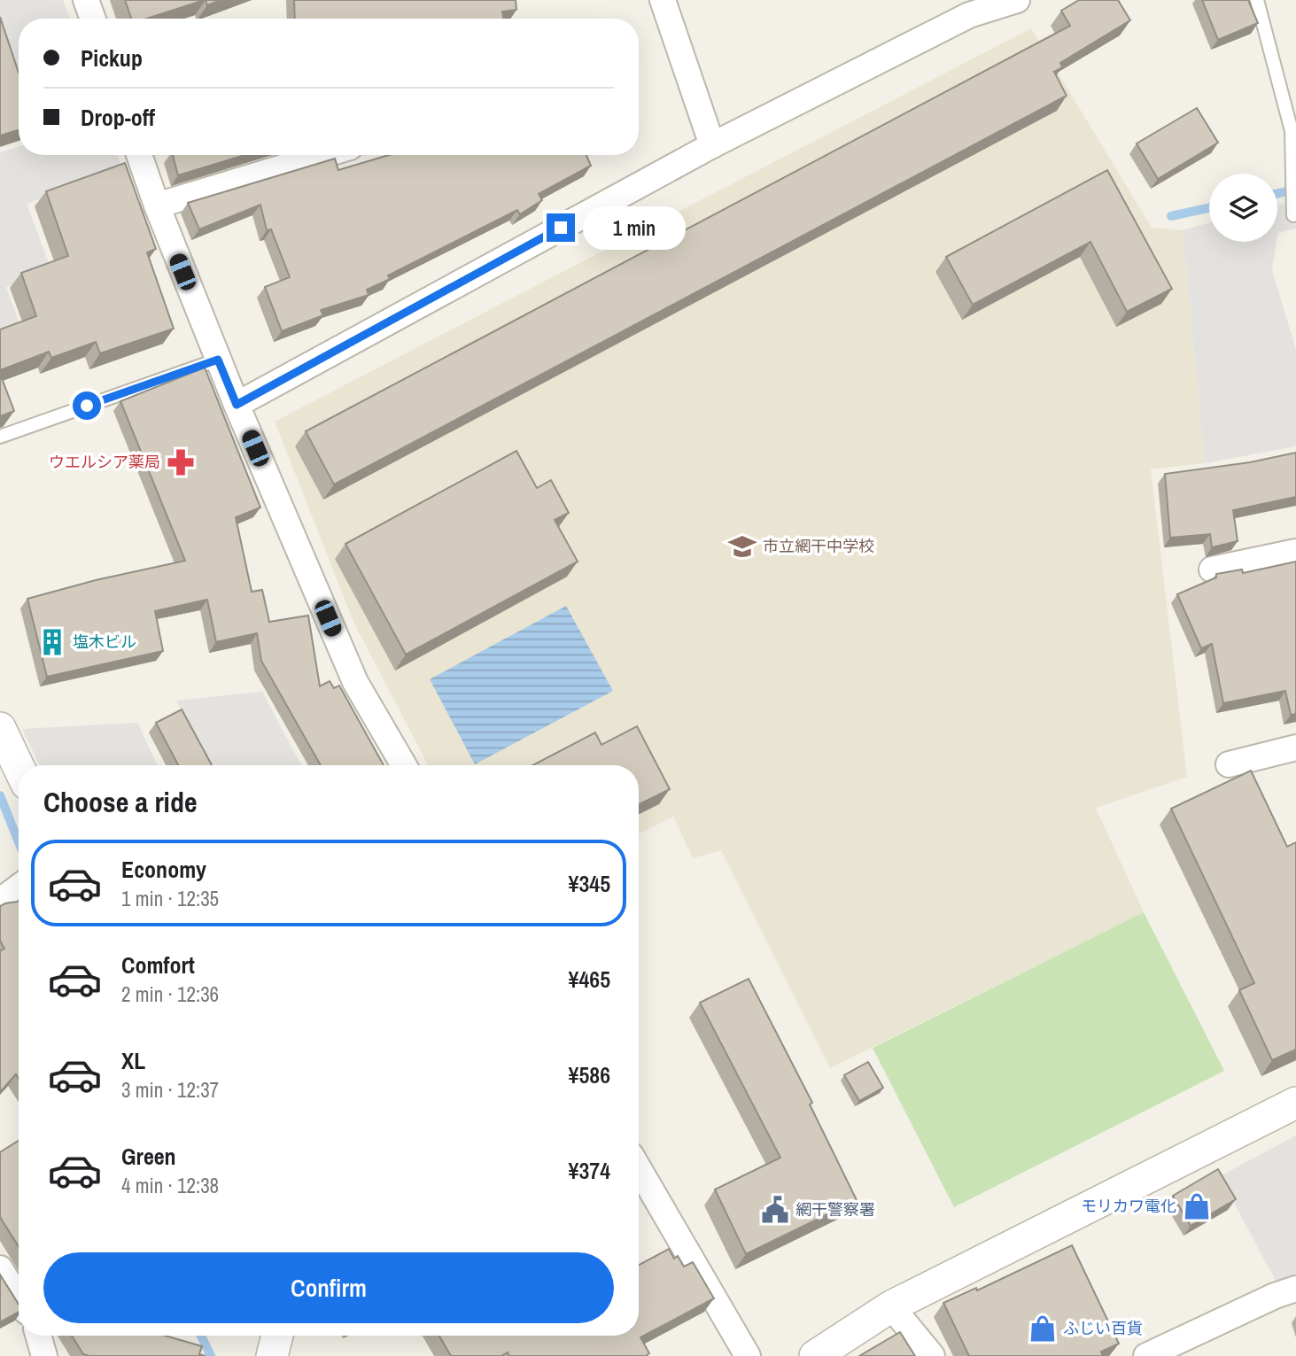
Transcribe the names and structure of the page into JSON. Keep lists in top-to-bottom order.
{
  "places": {
    "pharmacy": ["ウエルシア薬局"],
    "school or university": ["市立網干中学校"],
    "building": ["塩木ビル"],
    "shop": ["モリカワ電化", "ふじい百貨"],
    "public building": ["網干警察署"]
  },
  "page": {
    "banner": ["Pickup", "Drop-off"],
    "bubble": "1 min",
    "heading": "Choose a ride",
    "list": [
      {
        "name": "Economy",
        "note": "1 min · 12:35",
        "value": "¥345"
      },
      {
        "name": "Comfort",
        "note": "2 min · 12:36",
        "value": "¥465"
      },
      {
        "name": "XL",
        "note": "3 min · 12:37",
        "value": "¥586"
      },
      {
        "name": "Green",
        "note": "4 min · 12:38",
        "value": "¥374"
      }
    ],
    "buttons": "Confirm"
  }
}
